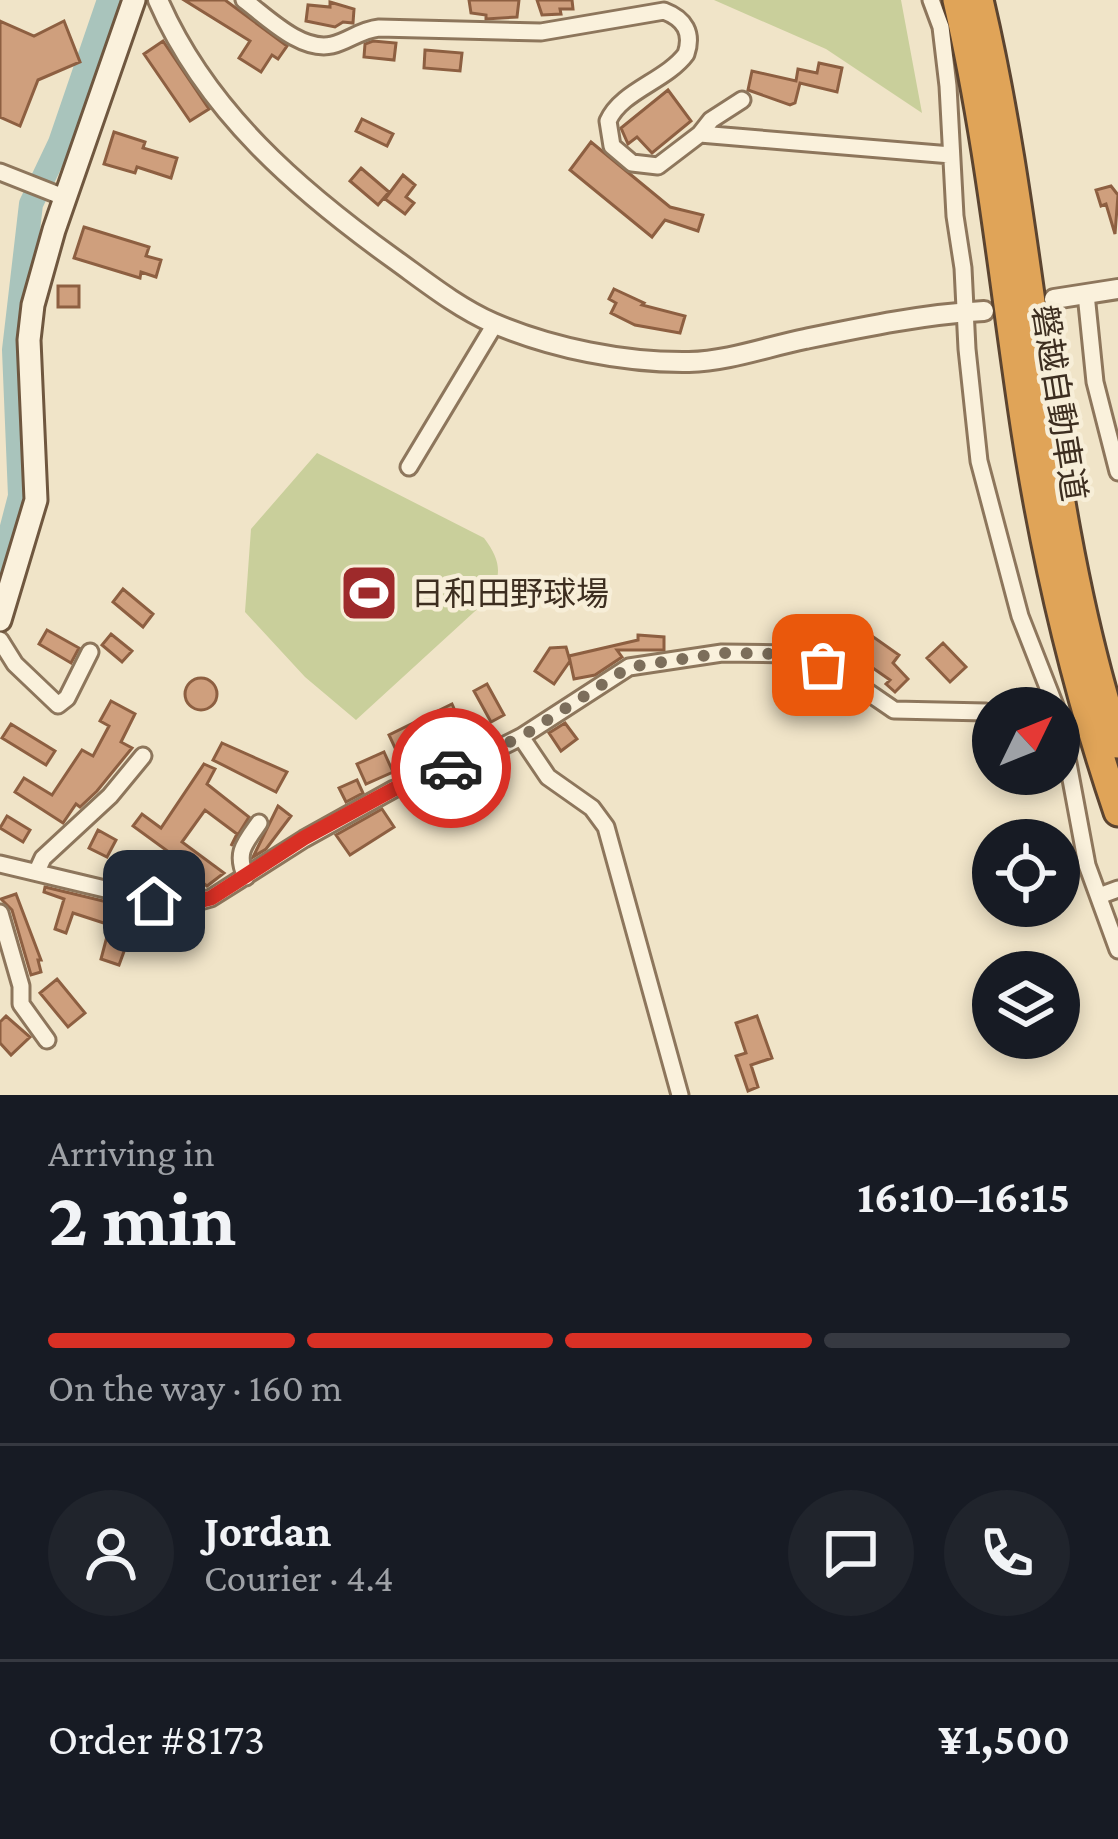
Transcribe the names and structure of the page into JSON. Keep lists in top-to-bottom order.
{
  "streets": {
    "highway": ["磐越自動車道"]
  },
  "places": {
    "sports": ["日和田野球場"]
  },
  "north": "top right",
  "page": {
    "heading": ["2 min", "Arriving in", "16:10–16:15"],
    "panel": [
      "Jordan",
      "Courier · 4.4",
      "Order #8173",
      "¥1,500"
    ],
    "bar": "On the way · 160 m"
  }
}
